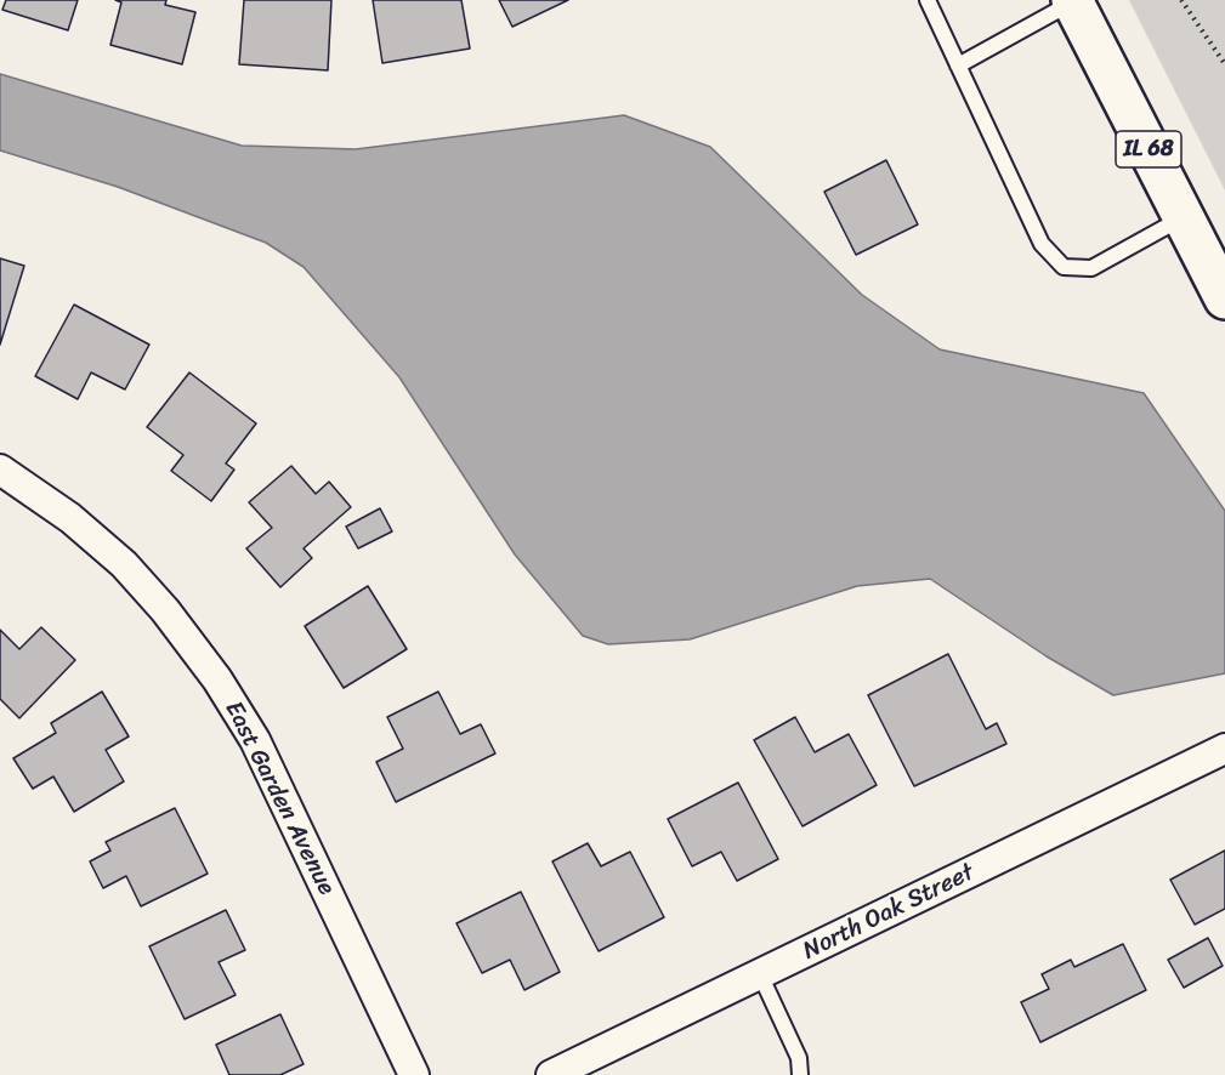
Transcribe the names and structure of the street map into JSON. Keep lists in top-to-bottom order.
{
  "streets": {
    "main road": ["IL 68"],
    "street": ["East Garden Avenue", "North Oak Street"]
  }
}
